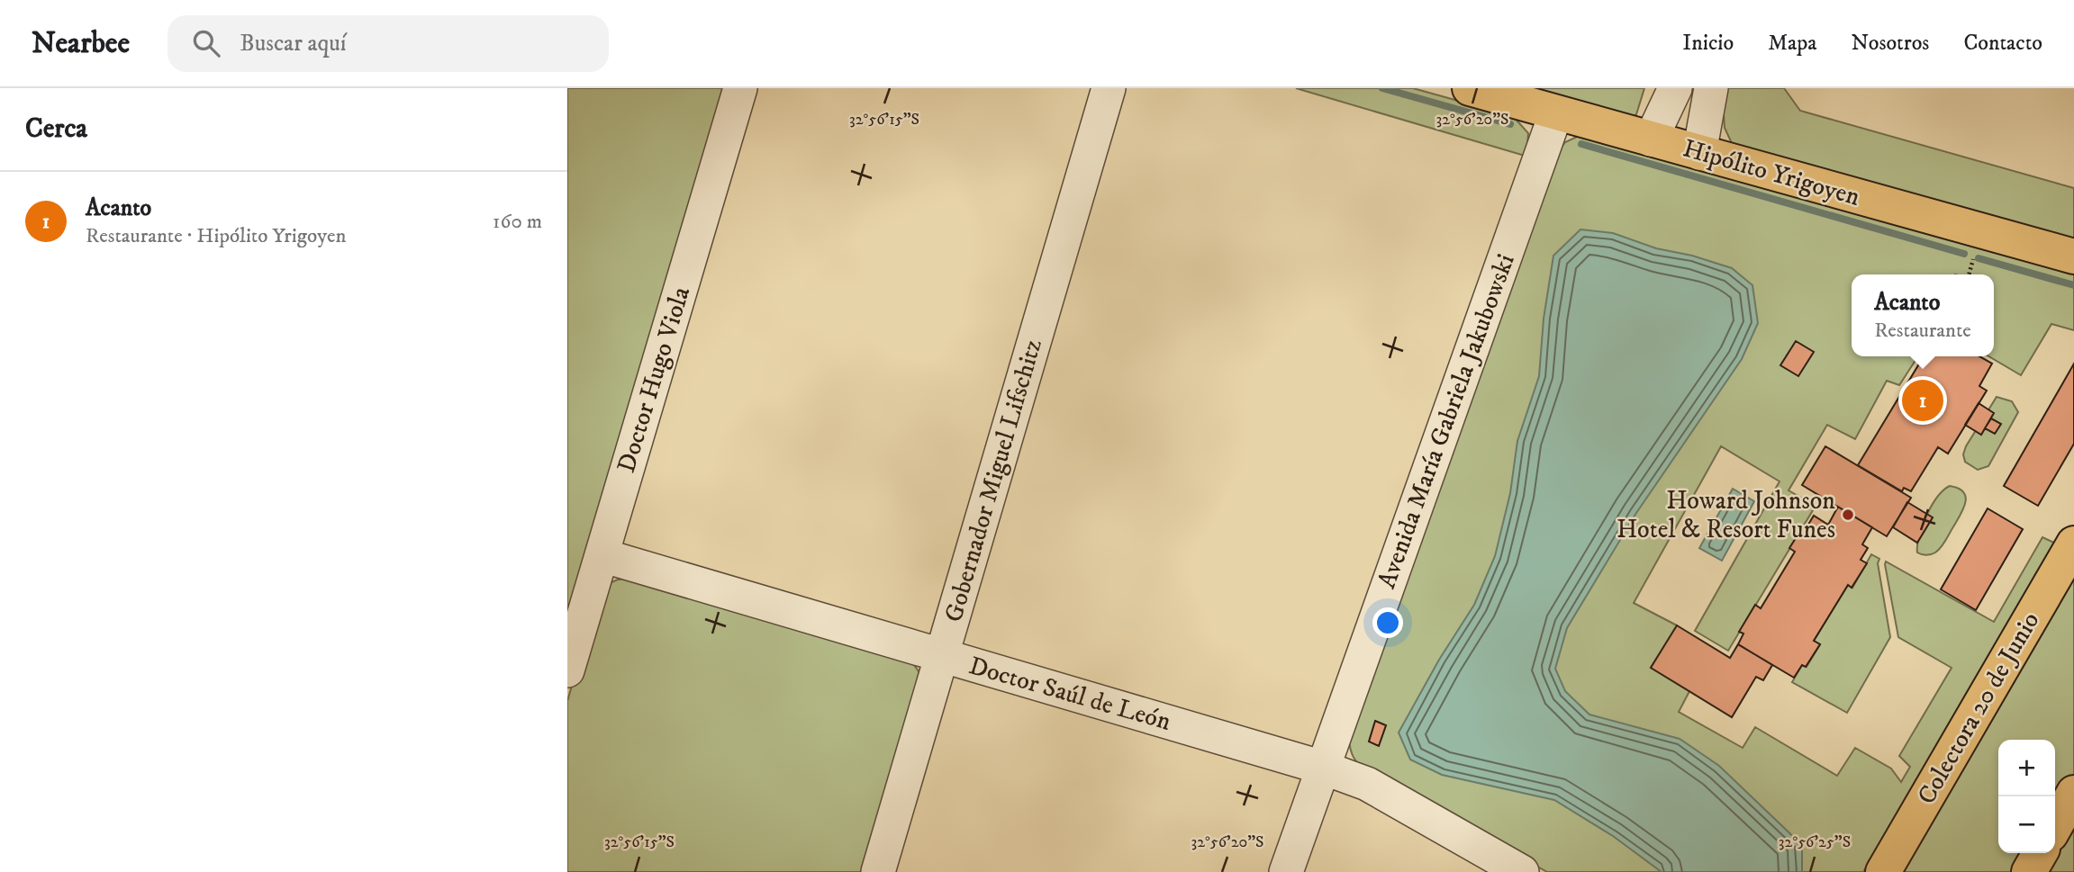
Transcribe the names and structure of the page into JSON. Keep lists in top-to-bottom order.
{
  "streets": {
    "main road": ["Hipólito Yrigoyen", "Colectora 20 de Junio"],
    "street": [
      "Doctor Hugo Viola",
      "Avenida María Gabriela Jakubowski",
      "Gobernador Miguel Lifschitz",
      "Doctor Saúl de León"
    ]
  },
  "crossings": [
    ["Hipólito Yrigoyen", "Avenida María Gabriela Jakubowski"],
    ["Doctor Hugo Viola", "Doctor Saúl de León"],
    ["Avenida María Gabriela Jakubowski", "Doctor Saúl de León"],
    ["Gobernador Miguel Lifschitz", "Doctor Saúl de León"]
  ],
  "places": ["Howard Johnson Hotel & Resort Funes"],
  "page": {
    "header": "Nearbee",
    "search": "Buscar aquí",
    "nav": [
      "Inicio",
      "Mapa",
      "Nosotros",
      "Contacto"
    ],
    "heading": "Cerca",
    "list": [
      {
        "mark": "1",
        "name": "Acanto",
        "note": "Restaurante · Hipólito Yrigoyen",
        "value": "160 m"
      }
    ],
    "popup": ["Acanto", "Restaurante"],
    "pins": "1",
    "map_buttons": ["+", "−"]
  },
  "coordinates": ["32°56'15\"S", "32°56'20\"S", "32°56'25\"S"]
}
